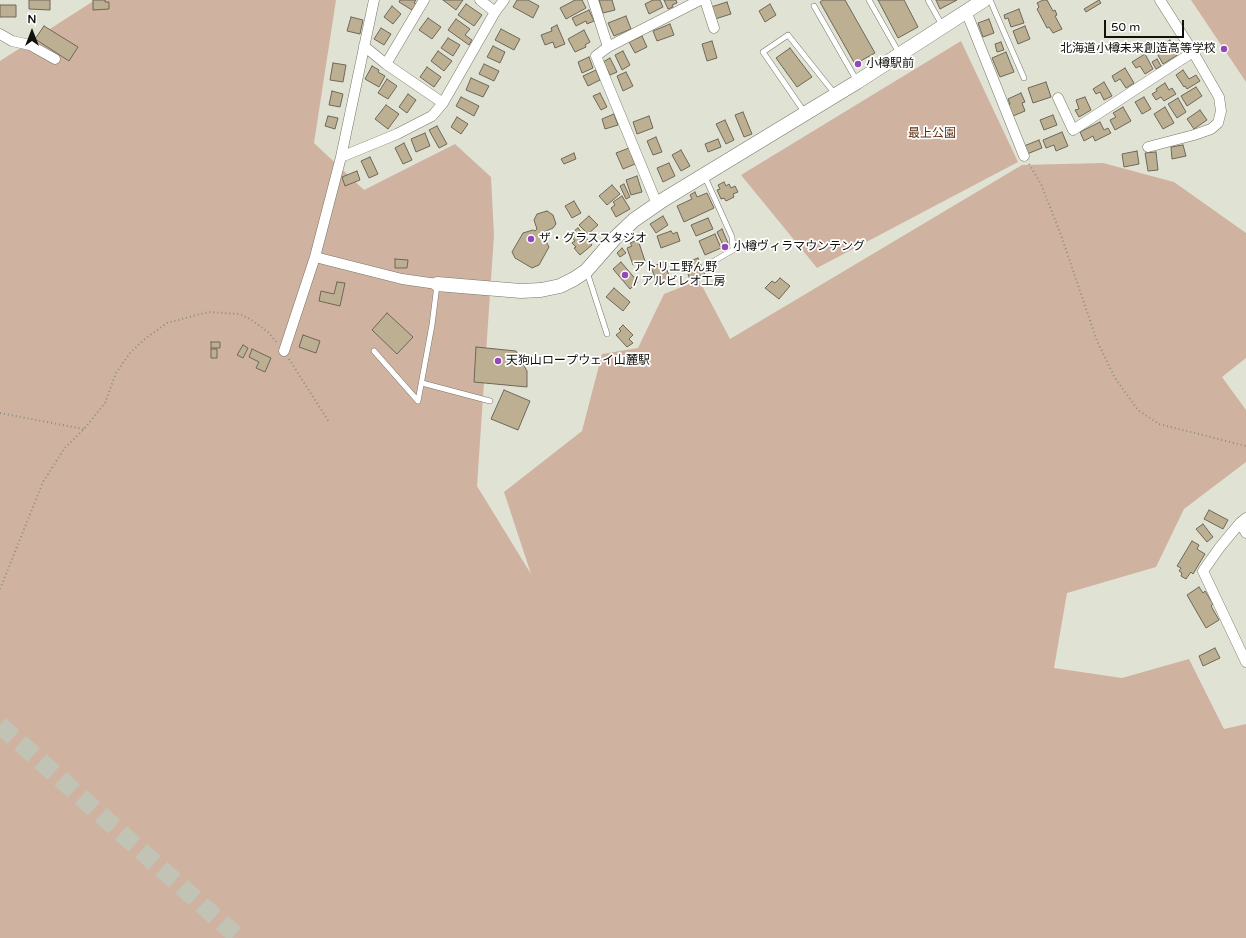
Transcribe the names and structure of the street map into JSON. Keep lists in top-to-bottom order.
{
  "parks": ["最上公園"],
  "places": [
    "北海道小樽未来創造高等学校",
    "小樽駅前",
    "ザ・グラススタジオ",
    "小樽ヴィラマウンテング",
    "アトリエ野ん野 / アルビレオ工房",
    "天狗山ロープウェイ山麓駅"
  ],
  "scale_bar": "50 m",
  "north": "top"
}
